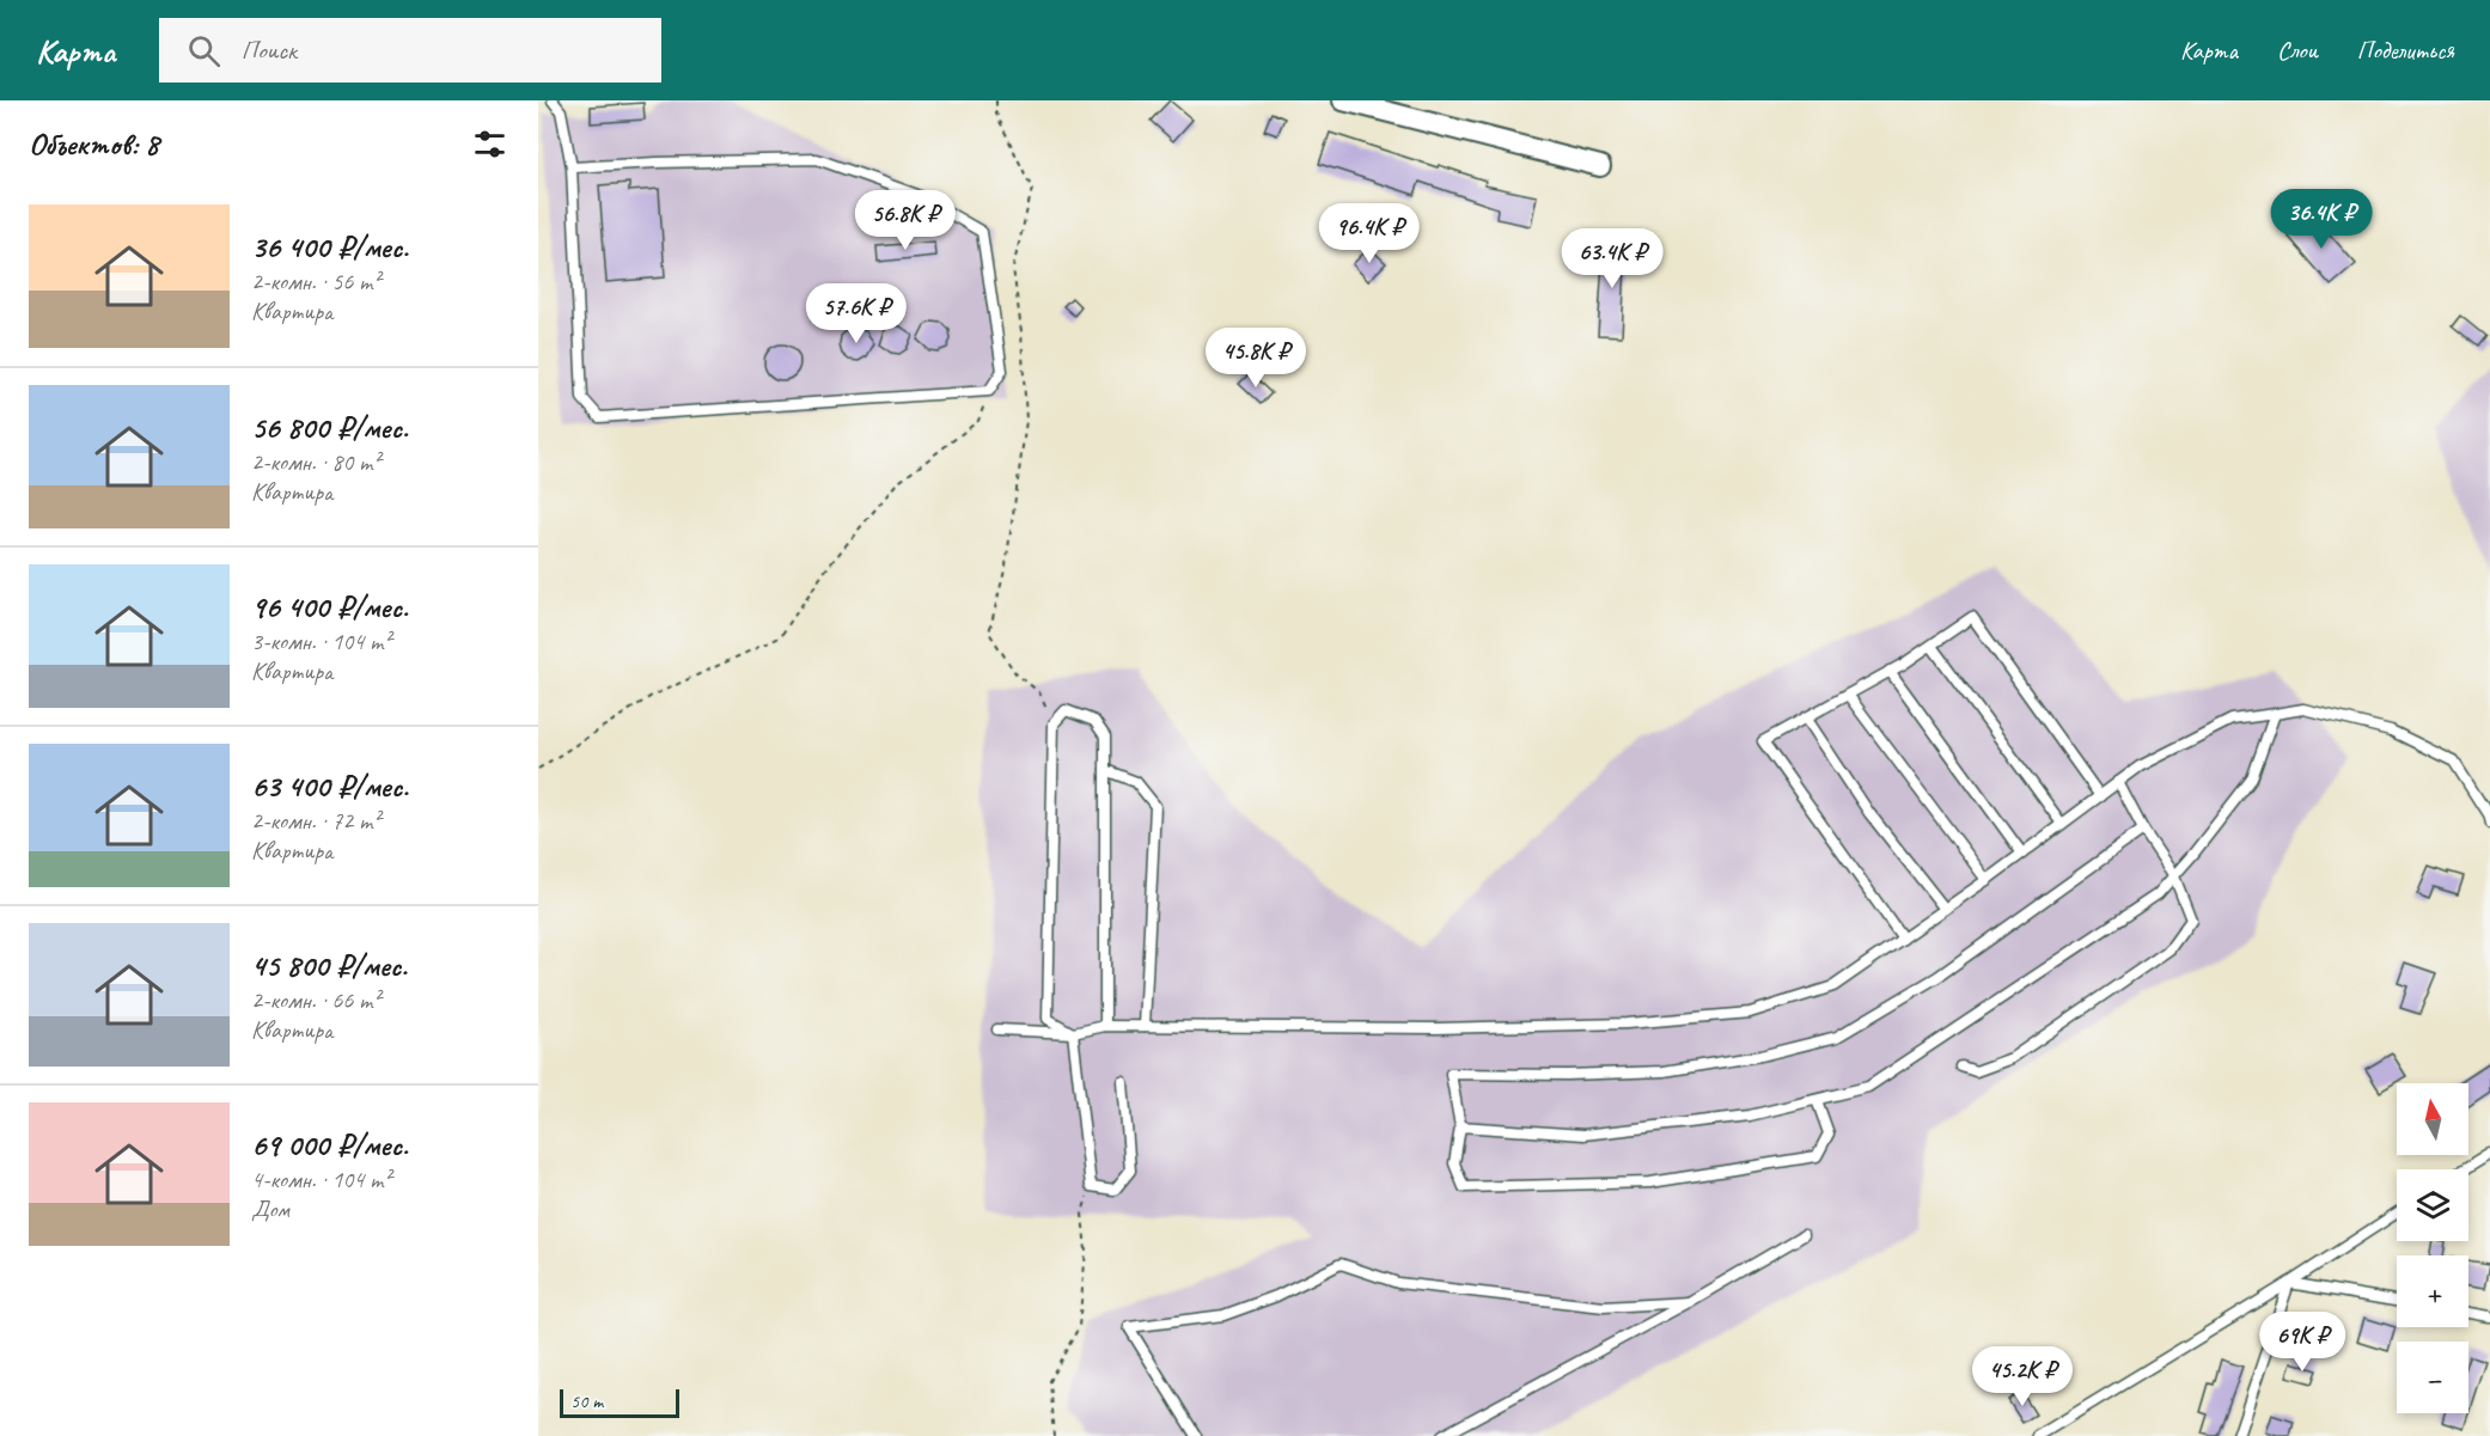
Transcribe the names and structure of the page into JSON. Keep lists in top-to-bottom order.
{
  "scale_bar": "50 m",
  "north": "top",
  "page": {
    "header": "Карта",
    "search": "Поиск",
    "nav": ["Карта", "Слои", "Поделиться"],
    "heading": "Объектов: 8",
    "list": [
      {
        "name": "36 400 ₽/мес.",
        "note": "2-комн. · 56 m² · Квартира"
      },
      {
        "name": "56 800 ₽/мес.",
        "note": "2-комн. · 80 m² · Квартира"
      },
      {
        "name": "96 400 ₽/мес.",
        "note": "3-комн. · 104 m² · Квартира"
      },
      {
        "name": "63 400 ₽/мес.",
        "note": "2-комн. · 72 m² · Квартира"
      },
      {
        "name": "45 800 ₽/мес.",
        "note": "2-комн. · 66 m² · Квартира"
      },
      {
        "name": "69 000 ₽/мес.",
        "note": "4-комн. · 104 m² · Дом"
      }
    ],
    "price": [
      "36.4K ₽",
      "56.8K ₽",
      "96.4K ₽",
      "63.4K ₽",
      "57.6K ₽",
      "45.8K ₽",
      "69K ₽",
      "45.2K ₽"
    ],
    "map_buttons": ["+", "−"],
    "scale": "50 m"
  }
}
